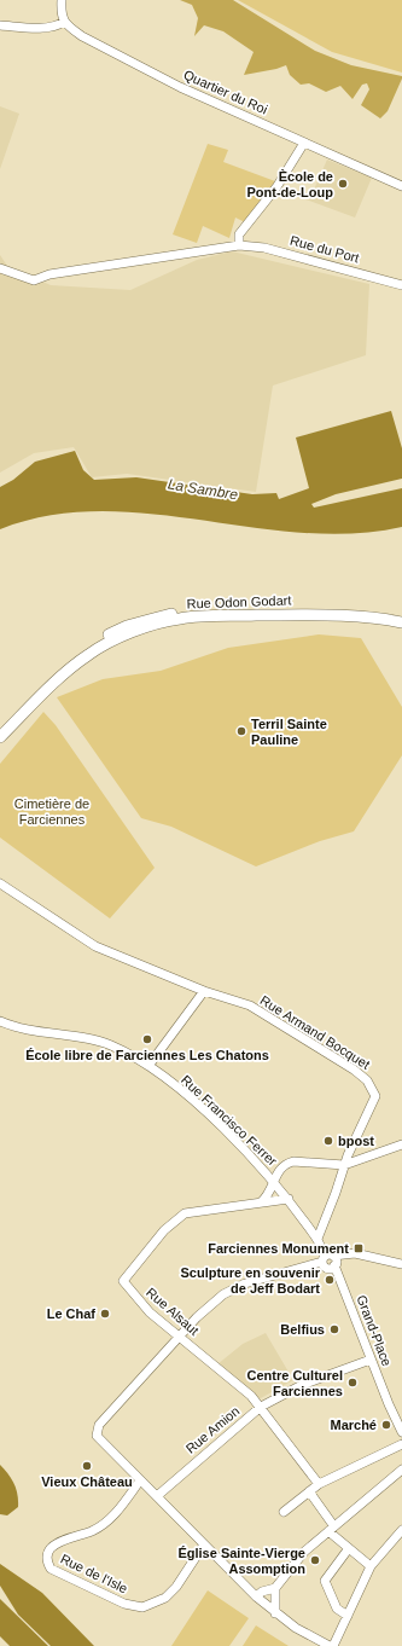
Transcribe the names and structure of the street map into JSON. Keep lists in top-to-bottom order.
{
  "streets": {
    "main road": ["Rue Odon Godart"],
    "street": [
      "Quartier du Roi",
      "Rue du Port",
      "Rue Armand Bocquet",
      "Rue Francisco Ferrer",
      "Rue Alsaut",
      "Grand-Place",
      "Rue Amion",
      "Rue de l'Isle"
    ]
  },
  "crossings": [
    ["Rue Armand Bocquet", "Rue Francisco Ferrer"],
    ["Rue Francisco Ferrer", "Rue Alsaut"],
    ["Rue Francisco Ferrer", "Grand-Place"],
    ["Rue Alsaut", "Rue Amion"],
    ["Grand-Place", "Rue Amion"]
  ],
  "water": ["La Sambre"],
  "parks": ["Cimetière de Farciennes"],
  "places": {
    "other": [
      "Ècole de Pont-de-Loup",
      "Terril Sainte Pauline",
      "École libre de Farciennes Les Chatons",
      "bpost",
      "Sculpture en souvenir de Jeff Bodart",
      "Le Chaf",
      "Belfius",
      "Centre Culturel Farciennes",
      "Marché",
      "Vieux Château",
      "Église Sainte-Vierge Assomption"
    ],
    "transit": ["Farciennes Monument"]
  }
}
